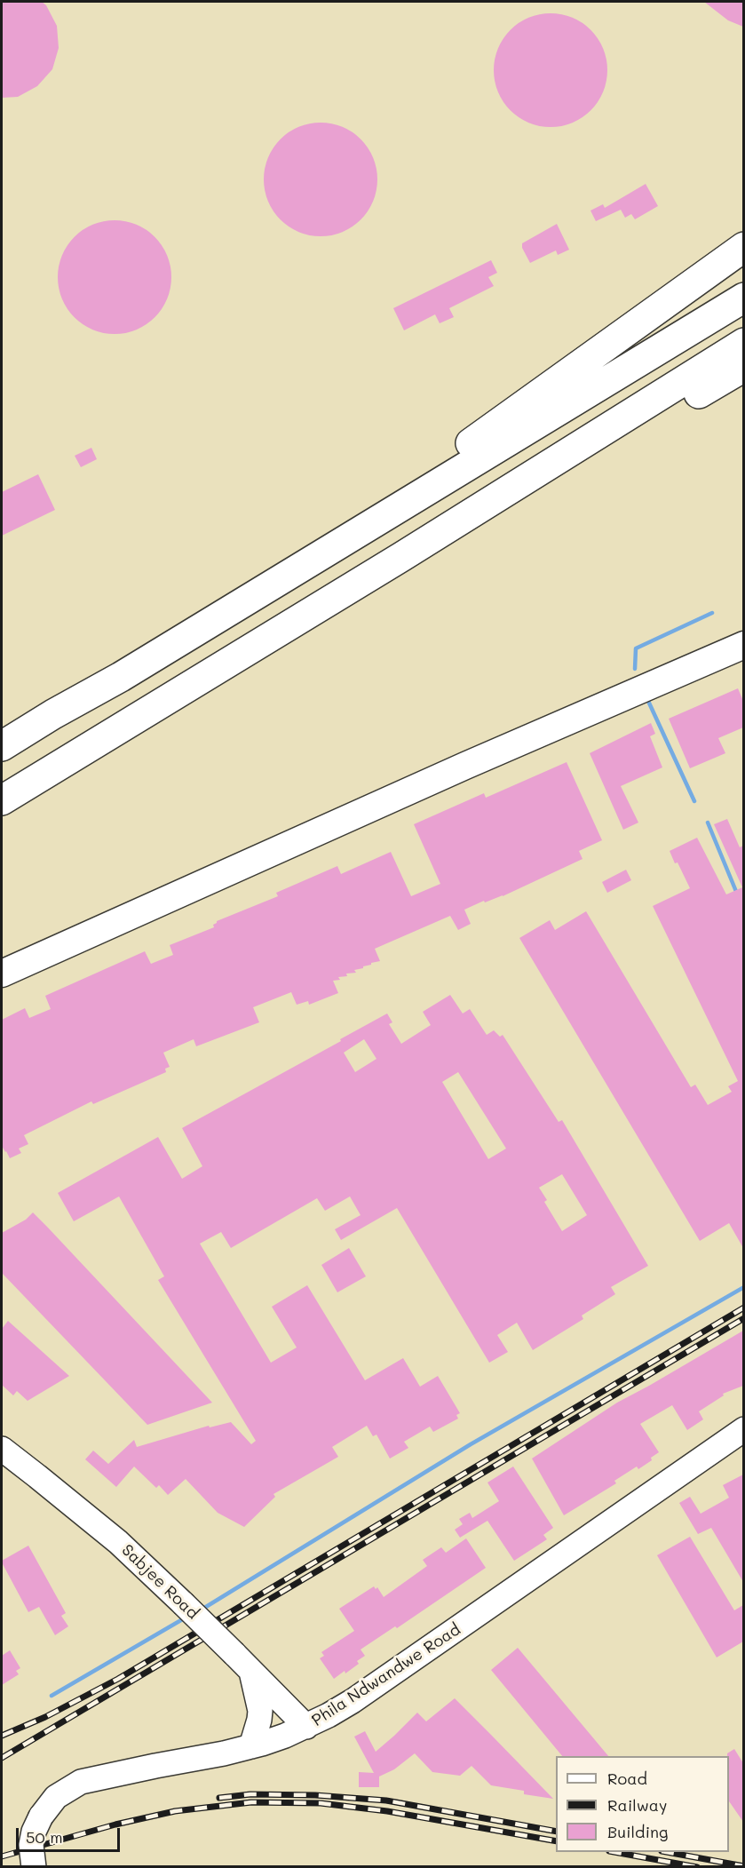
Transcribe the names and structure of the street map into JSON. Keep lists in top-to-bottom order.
{
  "streets": {
    "street": ["Sabjee Road", "Phila Ndwandwe Road"]
  },
  "crossings": [
    ["Sabjee Road", "Phila Ndwandwe Road"]
  ],
  "legend": ["Road", "Railway", "Building"],
  "scale_bar": "50 m"
}
